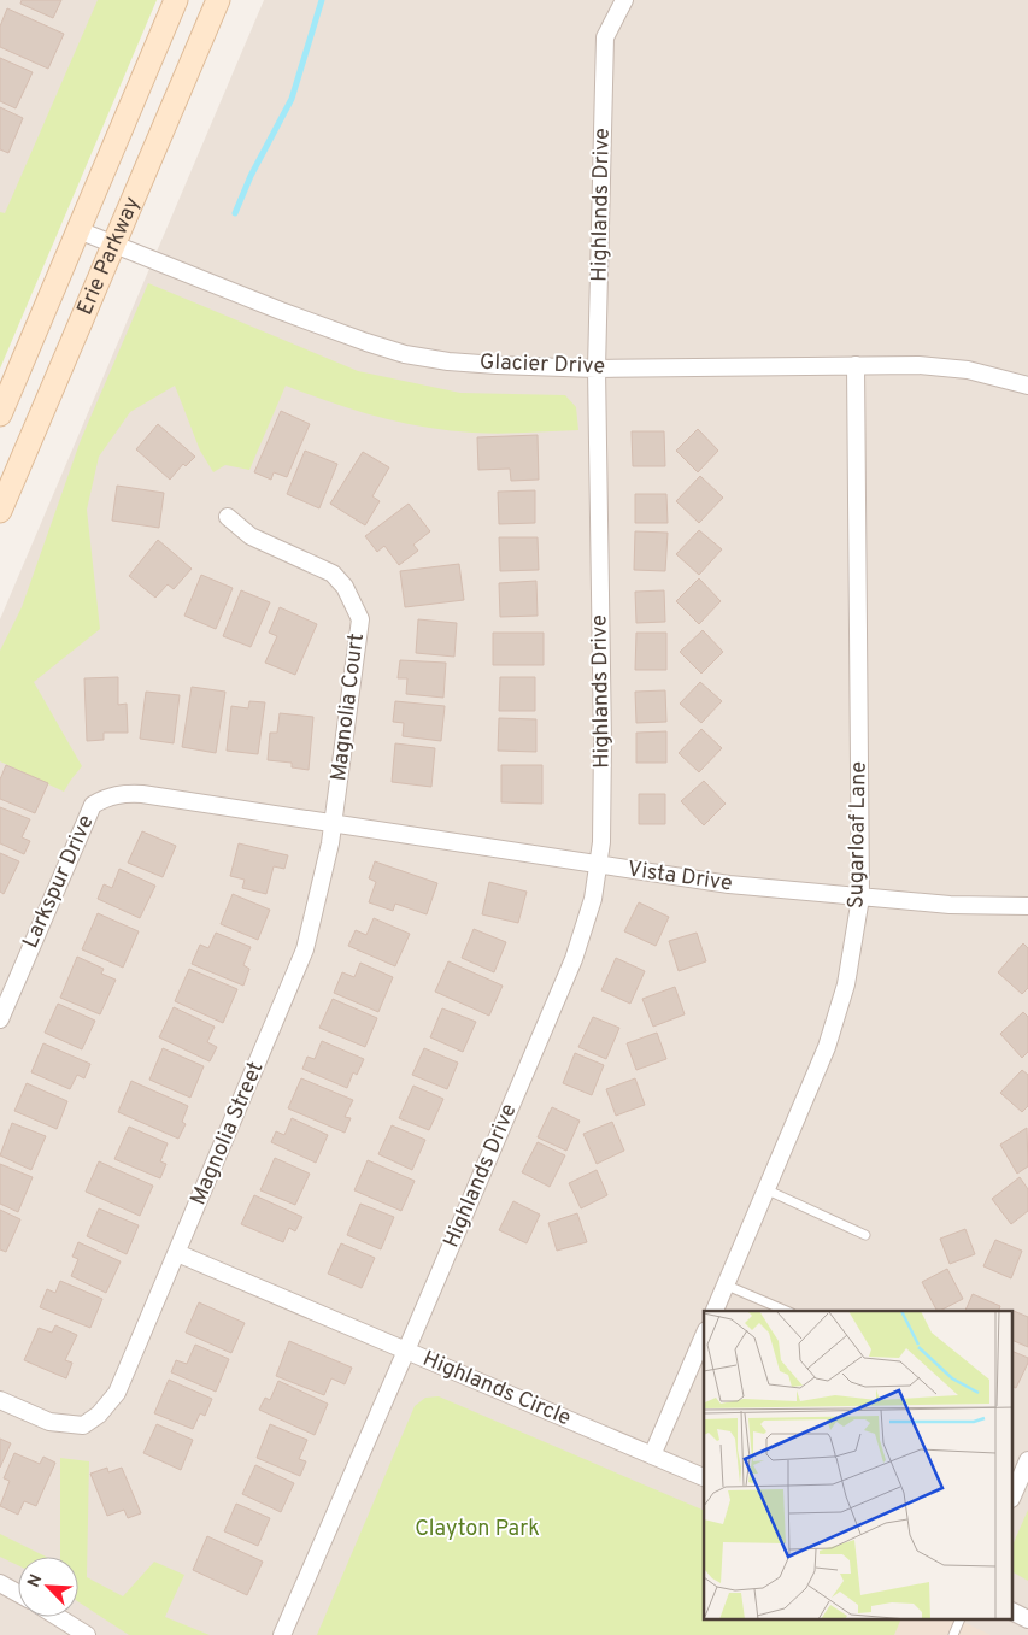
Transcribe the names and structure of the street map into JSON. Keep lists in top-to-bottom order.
{
  "streets": {
    "main road": ["Erie Parkway"],
    "street": [
      "Highlands Drive",
      "Glacier Drive",
      "Magnolia Court",
      "Sugarloaf Lane",
      "Vista Drive",
      "Larkspur Drive",
      "Magnolia Street",
      "Highlands Circle"
    ]
  },
  "crossings": [
    ["Highlands Drive", "Glacier Drive"],
    ["Highlands Drive", "Vista Drive"],
    ["Highlands Drive", "Highlands Circle"],
    ["Erie Parkway", "Glacier Drive"],
    ["Glacier Drive", "Sugarloaf Lane"],
    ["Magnolia Court", "Vista Drive"],
    ["Magnolia Court", "Larkspur Drive"],
    ["Magnolia Court", "Magnolia Street"],
    ["Sugarloaf Lane", "Vista Drive"],
    ["Vista Drive", "Larkspur Drive"],
    ["Vista Drive", "Magnolia Street"],
    ["Larkspur Drive", "Magnolia Street"]
  ],
  "parks": ["Clayton Park"],
  "north": "top left"
}
